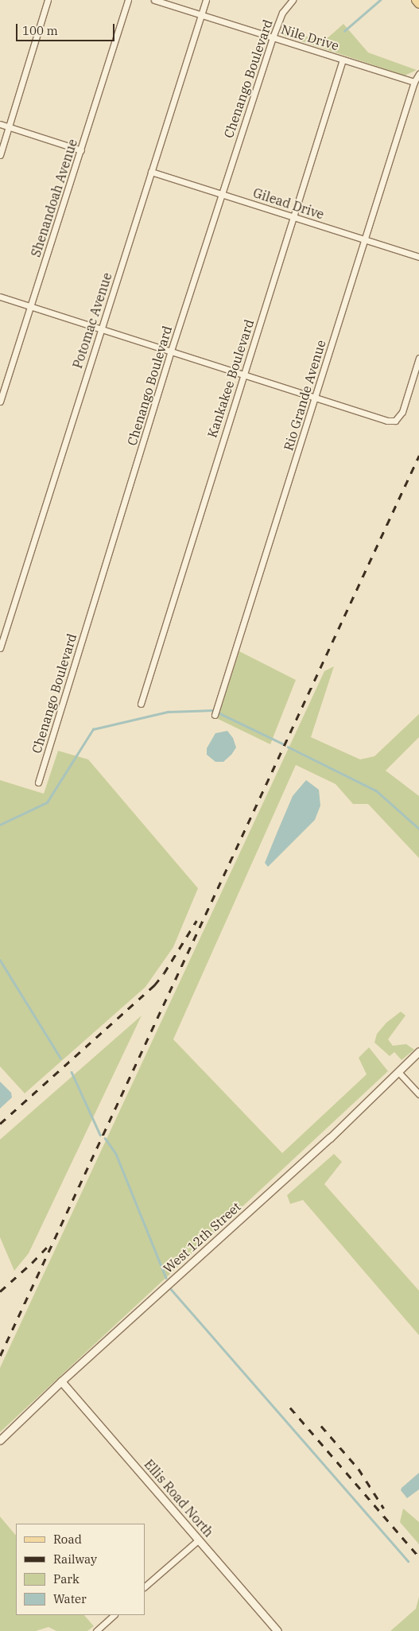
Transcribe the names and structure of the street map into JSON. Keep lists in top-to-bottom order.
{
  "streets": {
    "street": [
      "Nile Drive",
      "Chenango Boulevard",
      "Shenandoah Avenue",
      "Gilead Drive",
      "Potomac Avenue",
      "Kankakee Boulevard",
      "Rio Grande Avenue",
      "West 12th Street",
      "Ellis Road North"
    ]
  },
  "crossings": [
    ["Nile Drive", "Chenango Boulevard"],
    ["Nile Drive", "Potomac Avenue"],
    ["Nile Drive", "Kankakee Boulevard"],
    ["Nile Drive", "Rio Grande Avenue"],
    ["Chenango Boulevard", "Gilead Drive"],
    ["Gilead Drive", "Potomac Avenue"],
    ["Gilead Drive", "Kankakee Boulevard"],
    ["Gilead Drive", "Rio Grande Avenue"],
    ["West 12th Street", "Ellis Road North"]
  ],
  "legend": [
    "Road",
    "Railway",
    "Park",
    "Water"
  ],
  "scale_bar": "100 m"
}
